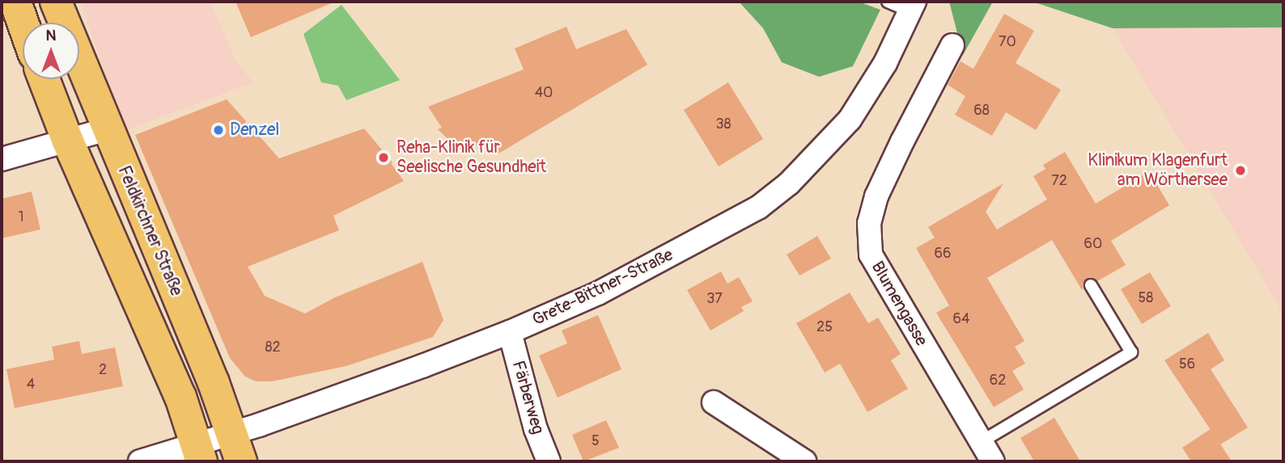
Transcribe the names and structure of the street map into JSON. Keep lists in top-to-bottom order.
{
  "streets": {
    "main road": ["Feldkirchner Straße"],
    "street": ["Grete-Bittner-Straße", "Blumengasse", "Färberweg"]
  },
  "crossings": [
    ["Feldkirchner Straße", "Grete-Bittner-Straße"],
    ["Grete-Bittner-Straße", "Färberweg"]
  ],
  "places": ["Denzel", "Reha-Klinik für Seelische Gesundheit", "Klinikum Klagenfurt am Wörthersee"],
  "house_numbers": [
    "70",
    "40",
    "68",
    "38",
    "72",
    "1",
    "60",
    "66",
    "58",
    "37",
    "64",
    "25",
    "82",
    "56",
    "2",
    "62",
    "4",
    "5"
  ],
  "north": "top"
}
